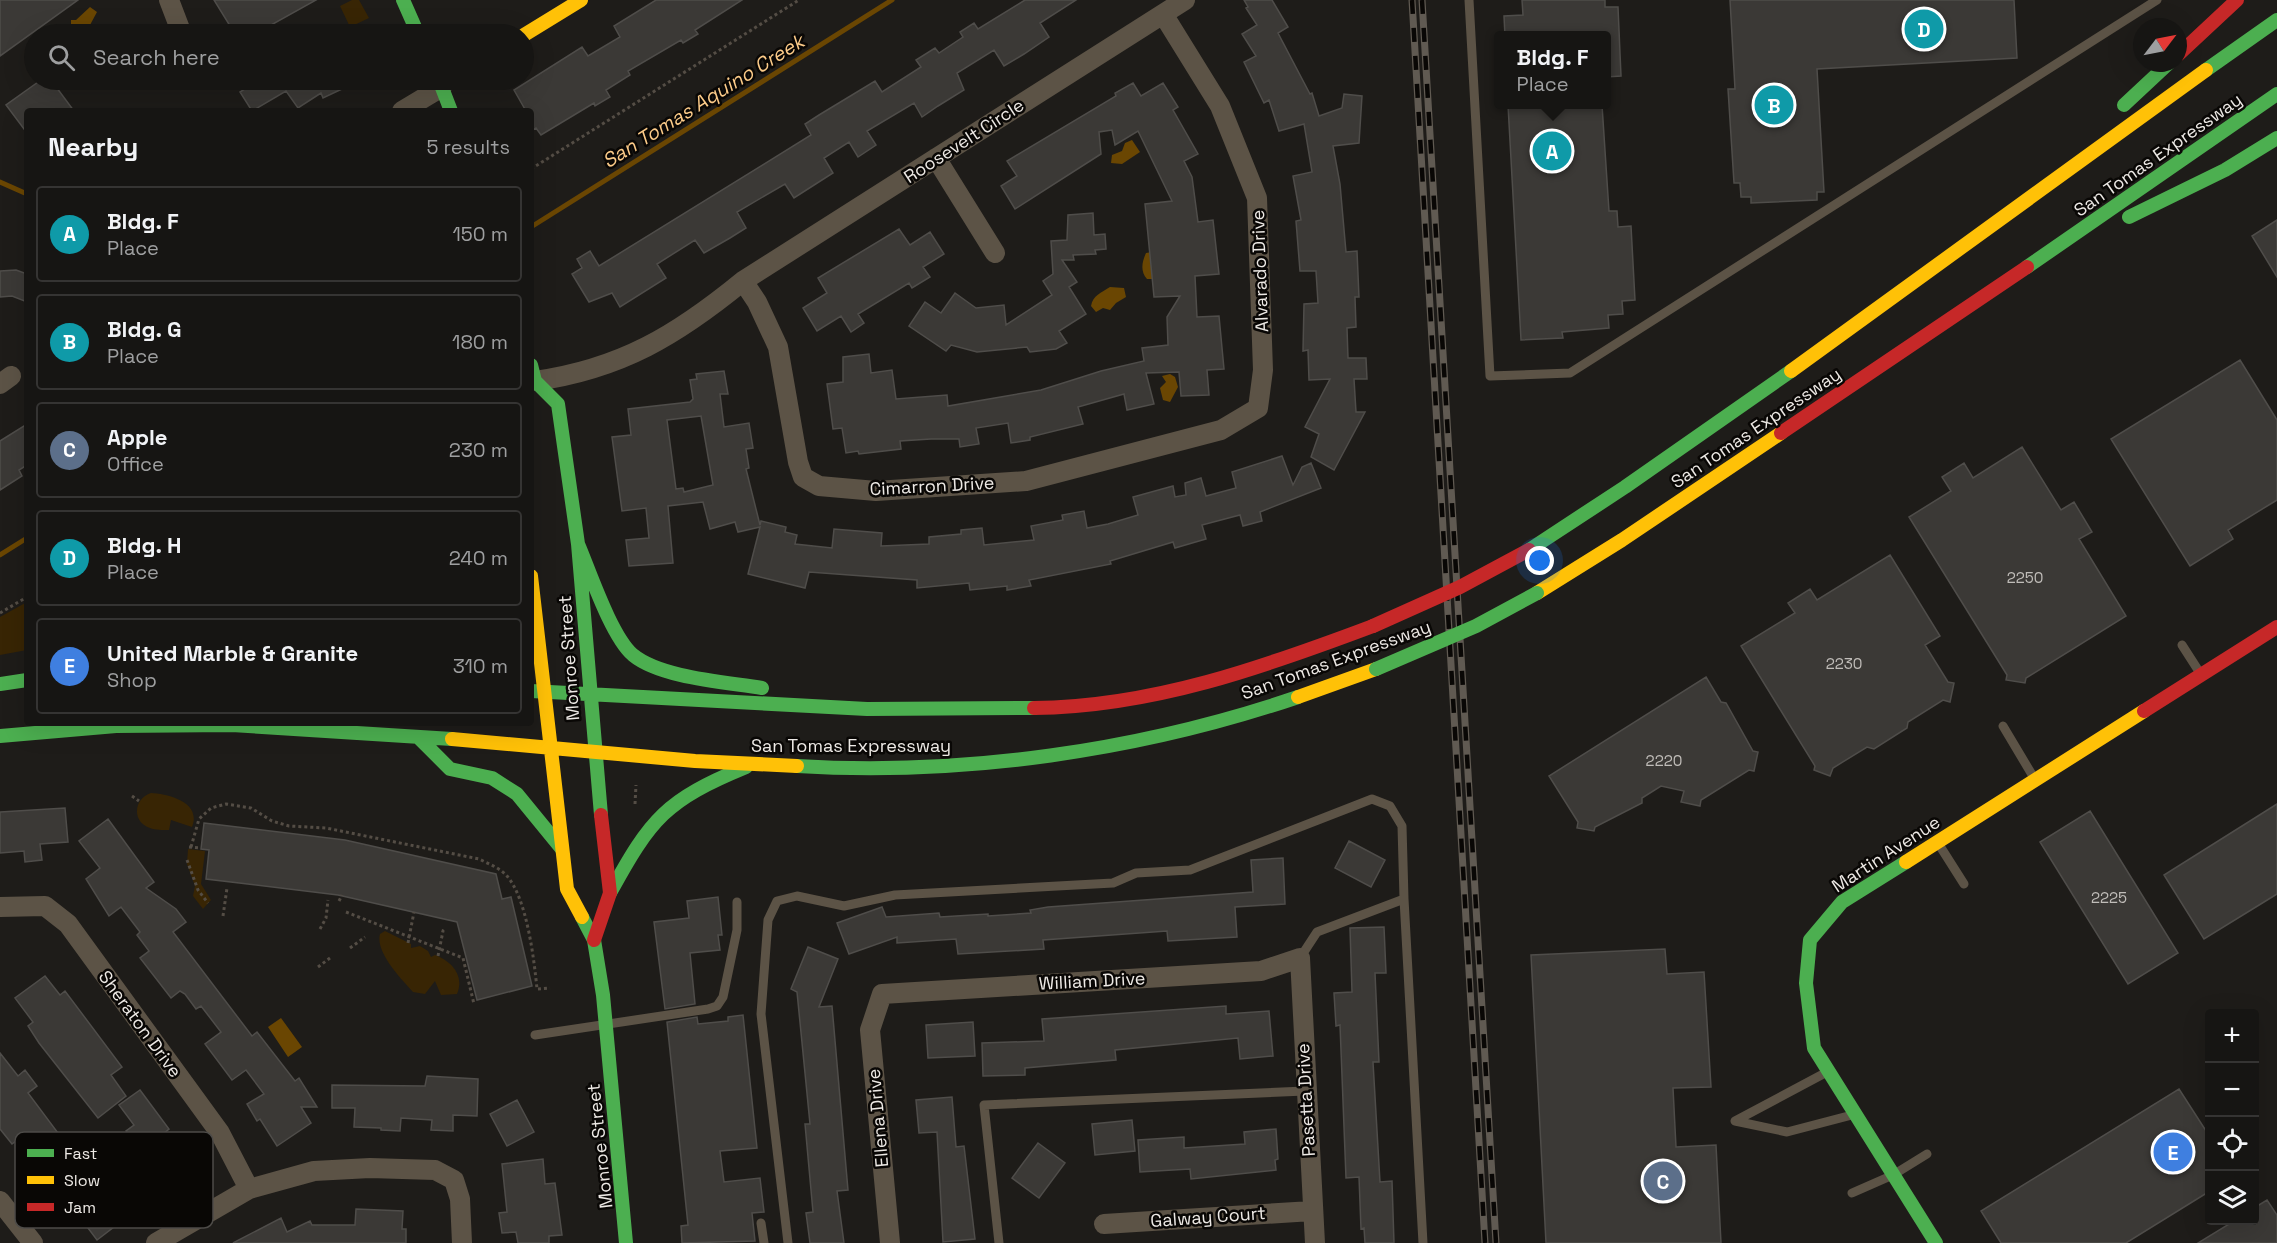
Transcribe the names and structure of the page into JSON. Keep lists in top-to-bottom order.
{
  "streets": {
    "main road": ["San Tomas Expressway", "Monroe Street", "Martin Avenue"],
    "street": [
      "Roosevelt Circle",
      "Alvarado Drive",
      "Cimarron Drive",
      "William Drive",
      "Sheraton Drive",
      "Pasetta Drive",
      "Ellena Drive",
      "Galway Court"
    ]
  },
  "crossings": [
    ["Roosevelt Circle", "Alvarado Drive"],
    ["Roosevelt Circle", "Cimarron Drive"],
    ["San Tomas Expressway", "Monroe Street"],
    ["Alvarado Drive", "Cimarron Drive"],
    ["William Drive", "Pasetta Drive"],
    ["William Drive", "Ellena Drive"],
    ["Pasetta Drive", "Galway Court"]
  ],
  "water": ["San Tomas Aquino Creek"],
  "house_numbers": [
    "2250",
    "2230",
    "2220",
    "2225"
  ],
  "legend": ["Fast", "Slow", "Jam"],
  "north": "top right",
  "page": {
    "pins": [
      "D",
      "B",
      "A",
      "E",
      "C"
    ],
    "search": "Search here",
    "popup": ["Bldg. F", "Place"],
    "heading": ["Nearby", "5 results"],
    "list": [
      {
        "mark": "A",
        "name": "Bldg. F",
        "note": "Place",
        "value": "150 m"
      },
      {
        "mark": "B",
        "name": "Bldg. G",
        "note": "Place",
        "value": "180 m"
      },
      {
        "mark": "C",
        "name": "Apple",
        "note": "Office",
        "value": "230 m"
      },
      {
        "mark": "D",
        "name": "Bldg. H",
        "note": "Place",
        "value": "240 m"
      },
      {
        "mark": "E",
        "name": "United Marble & Granite",
        "note": "Shop",
        "value": "310 m"
      }
    ],
    "map_buttons": ["+", "−"]
  }
}
